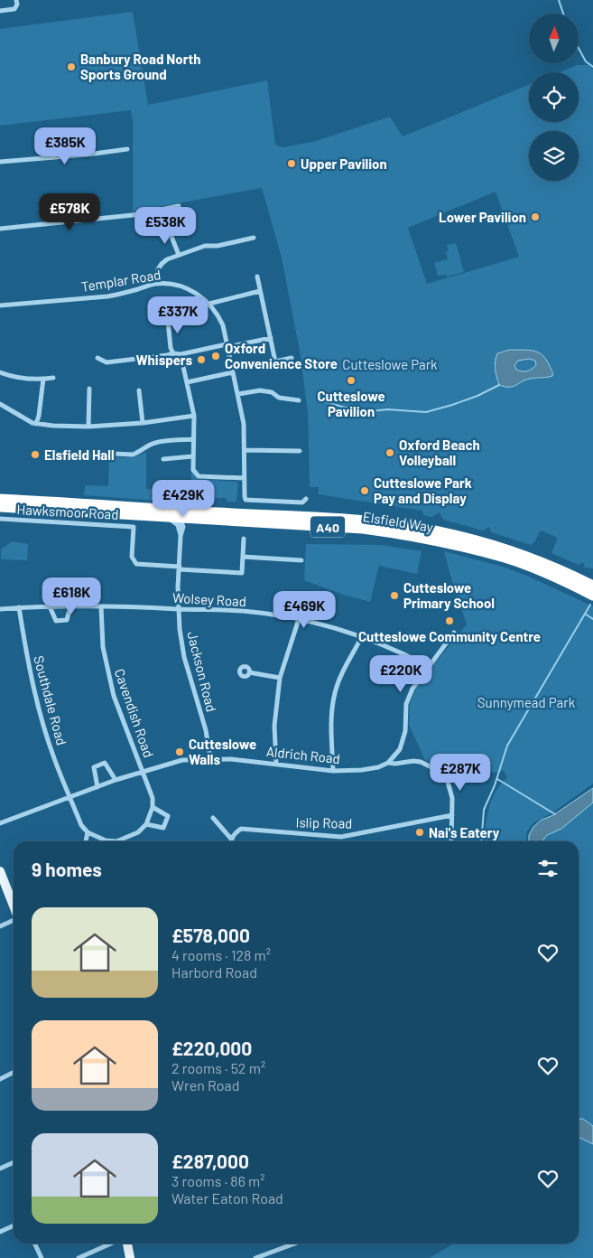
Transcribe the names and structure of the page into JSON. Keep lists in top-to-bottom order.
{
  "streets": {
    "highway": ["Elsfield Way", "A40"],
    "street": [
      "Templar Road",
      "Hawksmoor Road",
      "Wolsey Road",
      "Jackson Road",
      "Southdale Road",
      "Cavendish Road",
      "Aldrich Road",
      "Islip Road"
    ]
  },
  "crossings": [
    ["Hawksmoor Road", "Jackson Road"],
    ["Elsfield Way", "Jackson Road"],
    ["Wolsey Road", "Jackson Road"],
    ["Wolsey Road", "Southdale Road"],
    ["Wolsey Road", "Cavendish Road"],
    ["Jackson Road", "Aldrich Road"],
    ["Southdale Road", "Aldrich Road"],
    ["Cavendish Road", "Aldrich Road"],
    ["Aldrich Road", "Islip Road"]
  ],
  "parks": ["Cutteslowe Park", "Sunnymead Park"],
  "places": [
    "Banbury Road North Sports Ground",
    "Upper Pavilion",
    "Lower Pavilion",
    "Oxford Convenience Store",
    "Whispers",
    "Cutteslowe Pavilion",
    "Oxford Beach Volleyball",
    "Elsfield Hall",
    "Cutteslowe Park Pay and Display",
    "Cutteslowe Primary School",
    "Cutteslowe Community Centre",
    "Cutteslowe Walls",
    "Nai's Eatery"
  ],
  "north": "top",
  "page": {
    "price": [
      "£385K",
      "£578K",
      "£538K",
      "£337K",
      "£429K",
      "£618K",
      "£469K",
      "£220K",
      "£287K"
    ],
    "heading": "9 homes",
    "list": [
      {
        "name": "£578,000",
        "note": "4 rooms · 128 m² · Harbord Road"
      },
      {
        "name": "£220,000",
        "note": "2 rooms · 52 m² · Wren Road"
      },
      {
        "name": "£287,000",
        "note": "3 rooms · 86 m² · Water Eaton Road"
      }
    ]
  }
}
